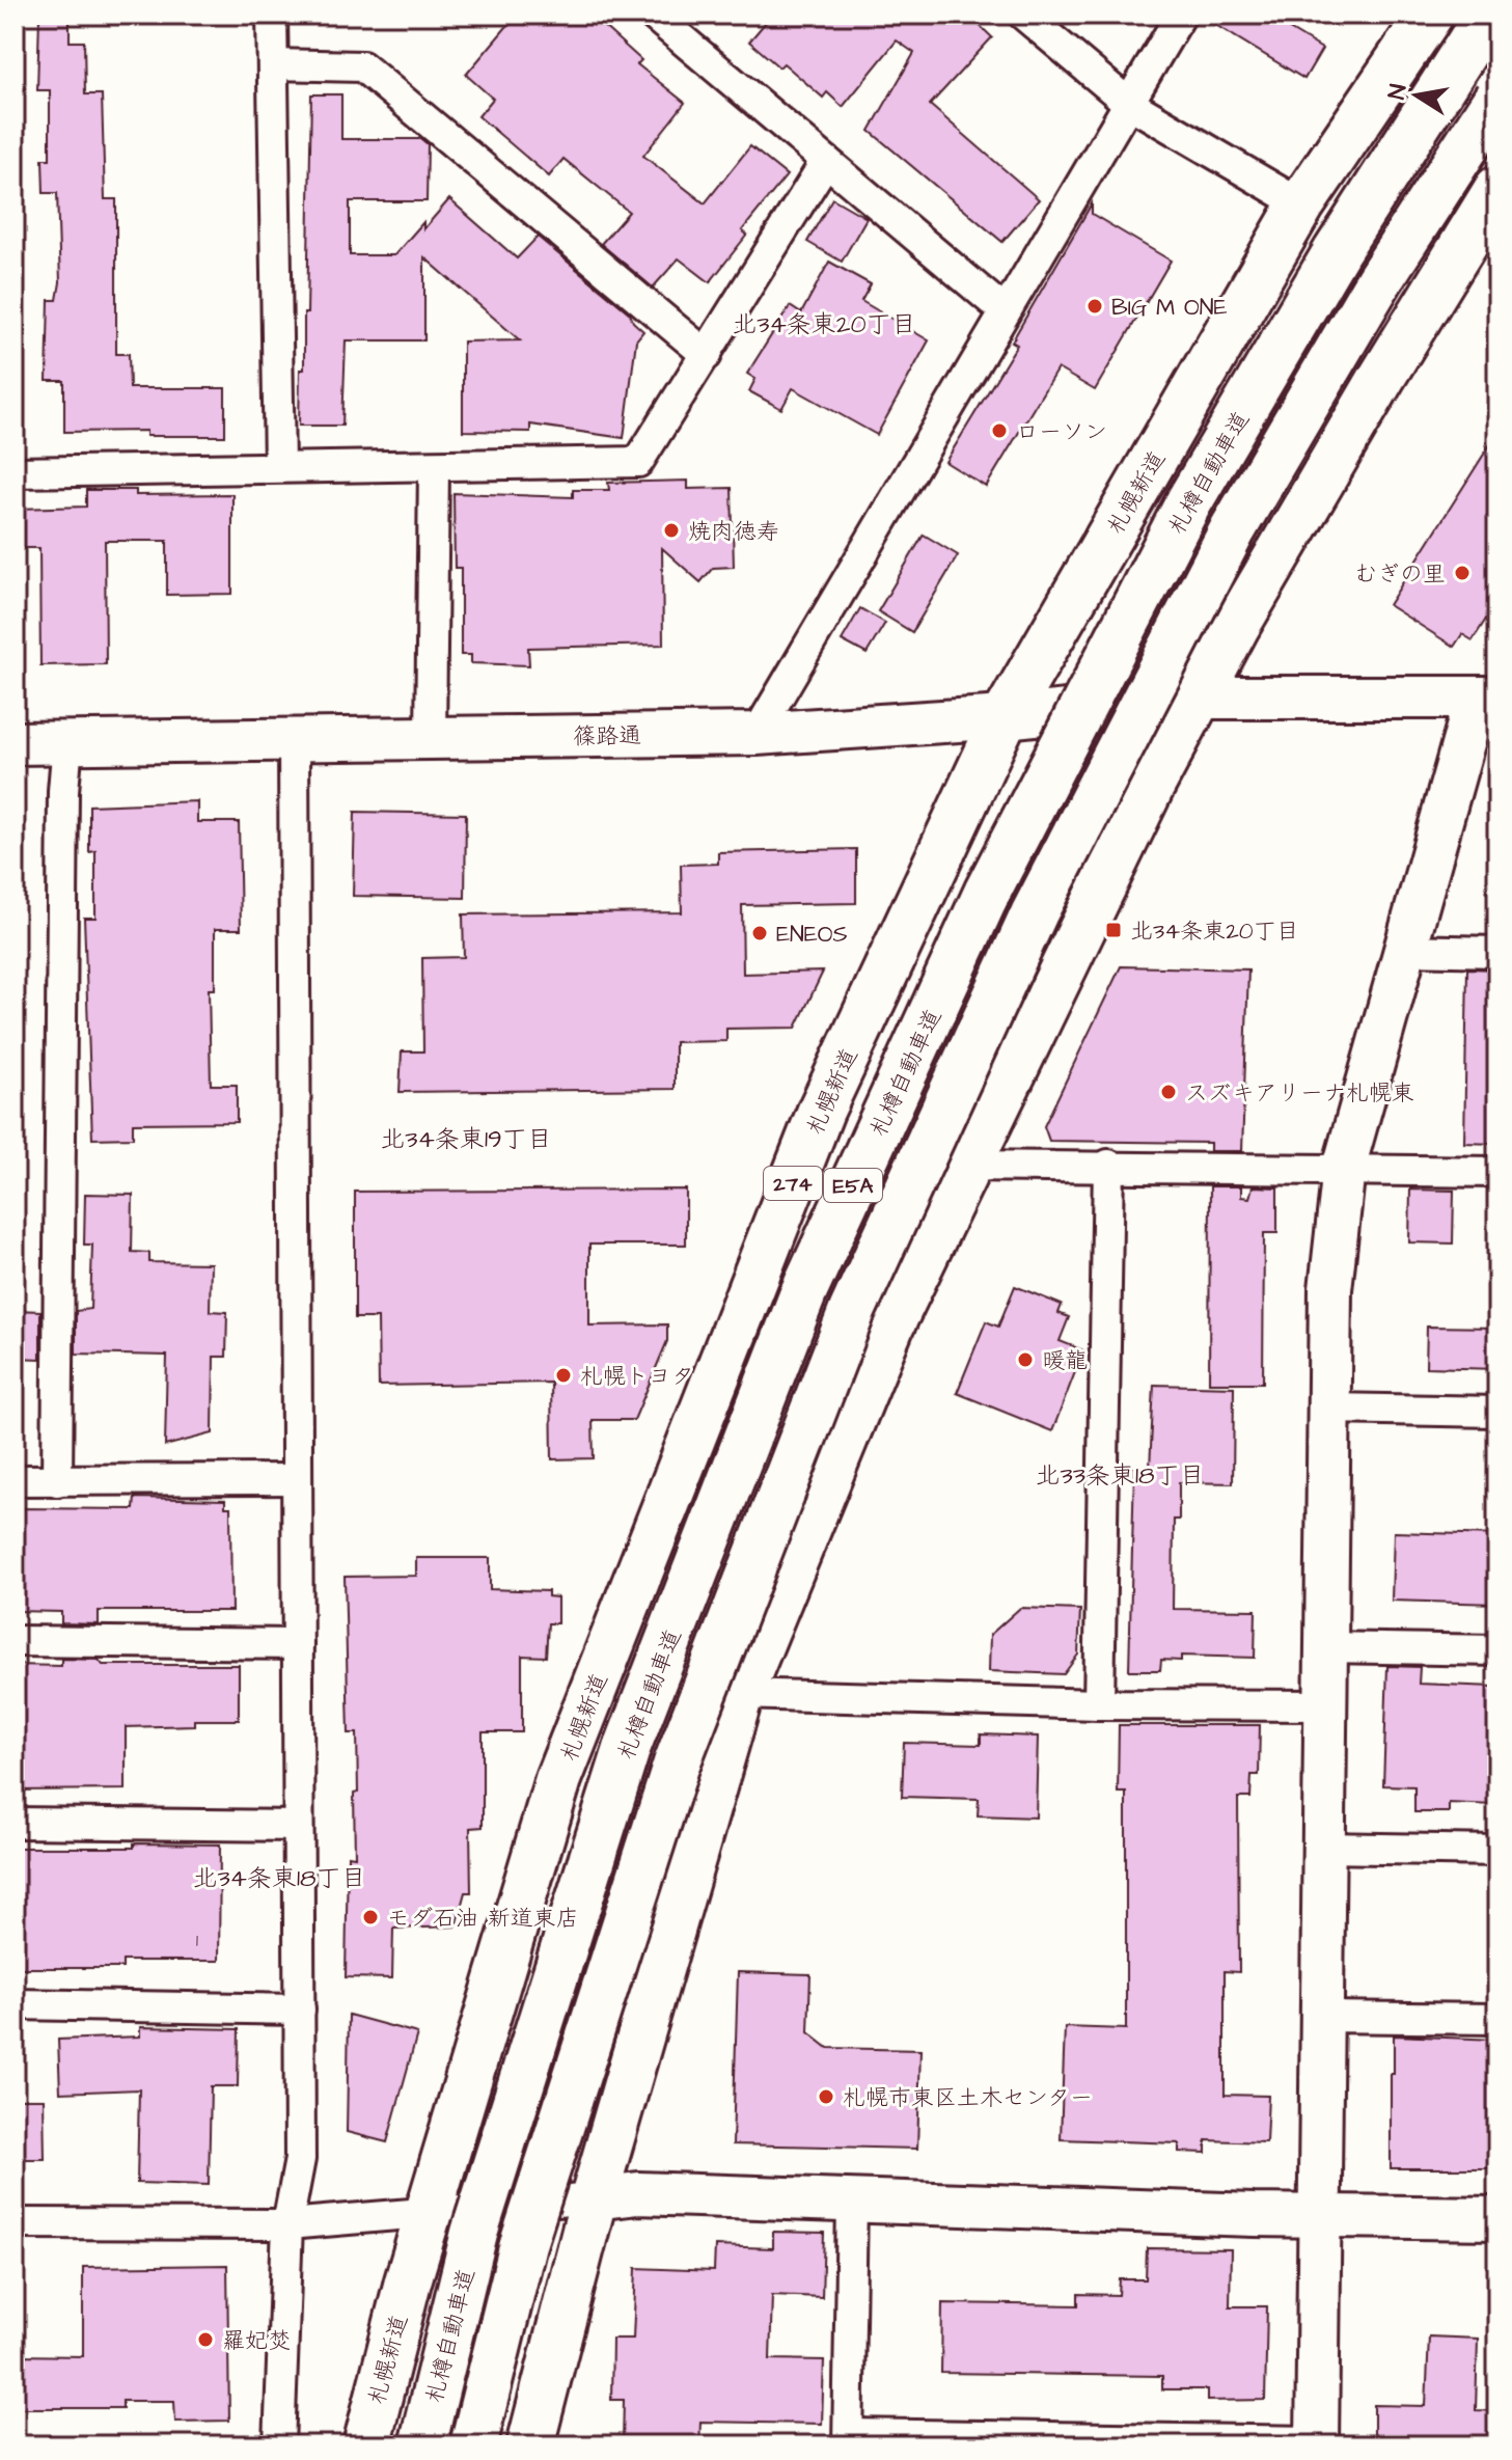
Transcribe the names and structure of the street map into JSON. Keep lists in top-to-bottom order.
{
  "streets": {
    "highway": [
      "札樽自動車道",
      "札幌新道",
      "274",
      "E5A"
    ],
    "street": ["篠路通"]
  },
  "crossings": [
    ["札幌新道", "篠路通"]
  ],
  "districts": [
    "北34条東20丁目",
    "北34条東19丁目",
    "北33条東18丁目",
    "北34条東18丁目"
  ],
  "places": {
    "other": [
      "BIG M ONE",
      "ローソン",
      "焼肉徳寿",
      "むぎの里",
      "ENEOS",
      "スズキアリーナ札幌東",
      "暖龍",
      "札幌トヨタ",
      "モダ石油 新道東店",
      "札幌市東区土木センター",
      "羅妃焚"
    ],
    "transit": ["北34条東20丁目"]
  },
  "house_numbers": ["1"],
  "north": "left"
}
